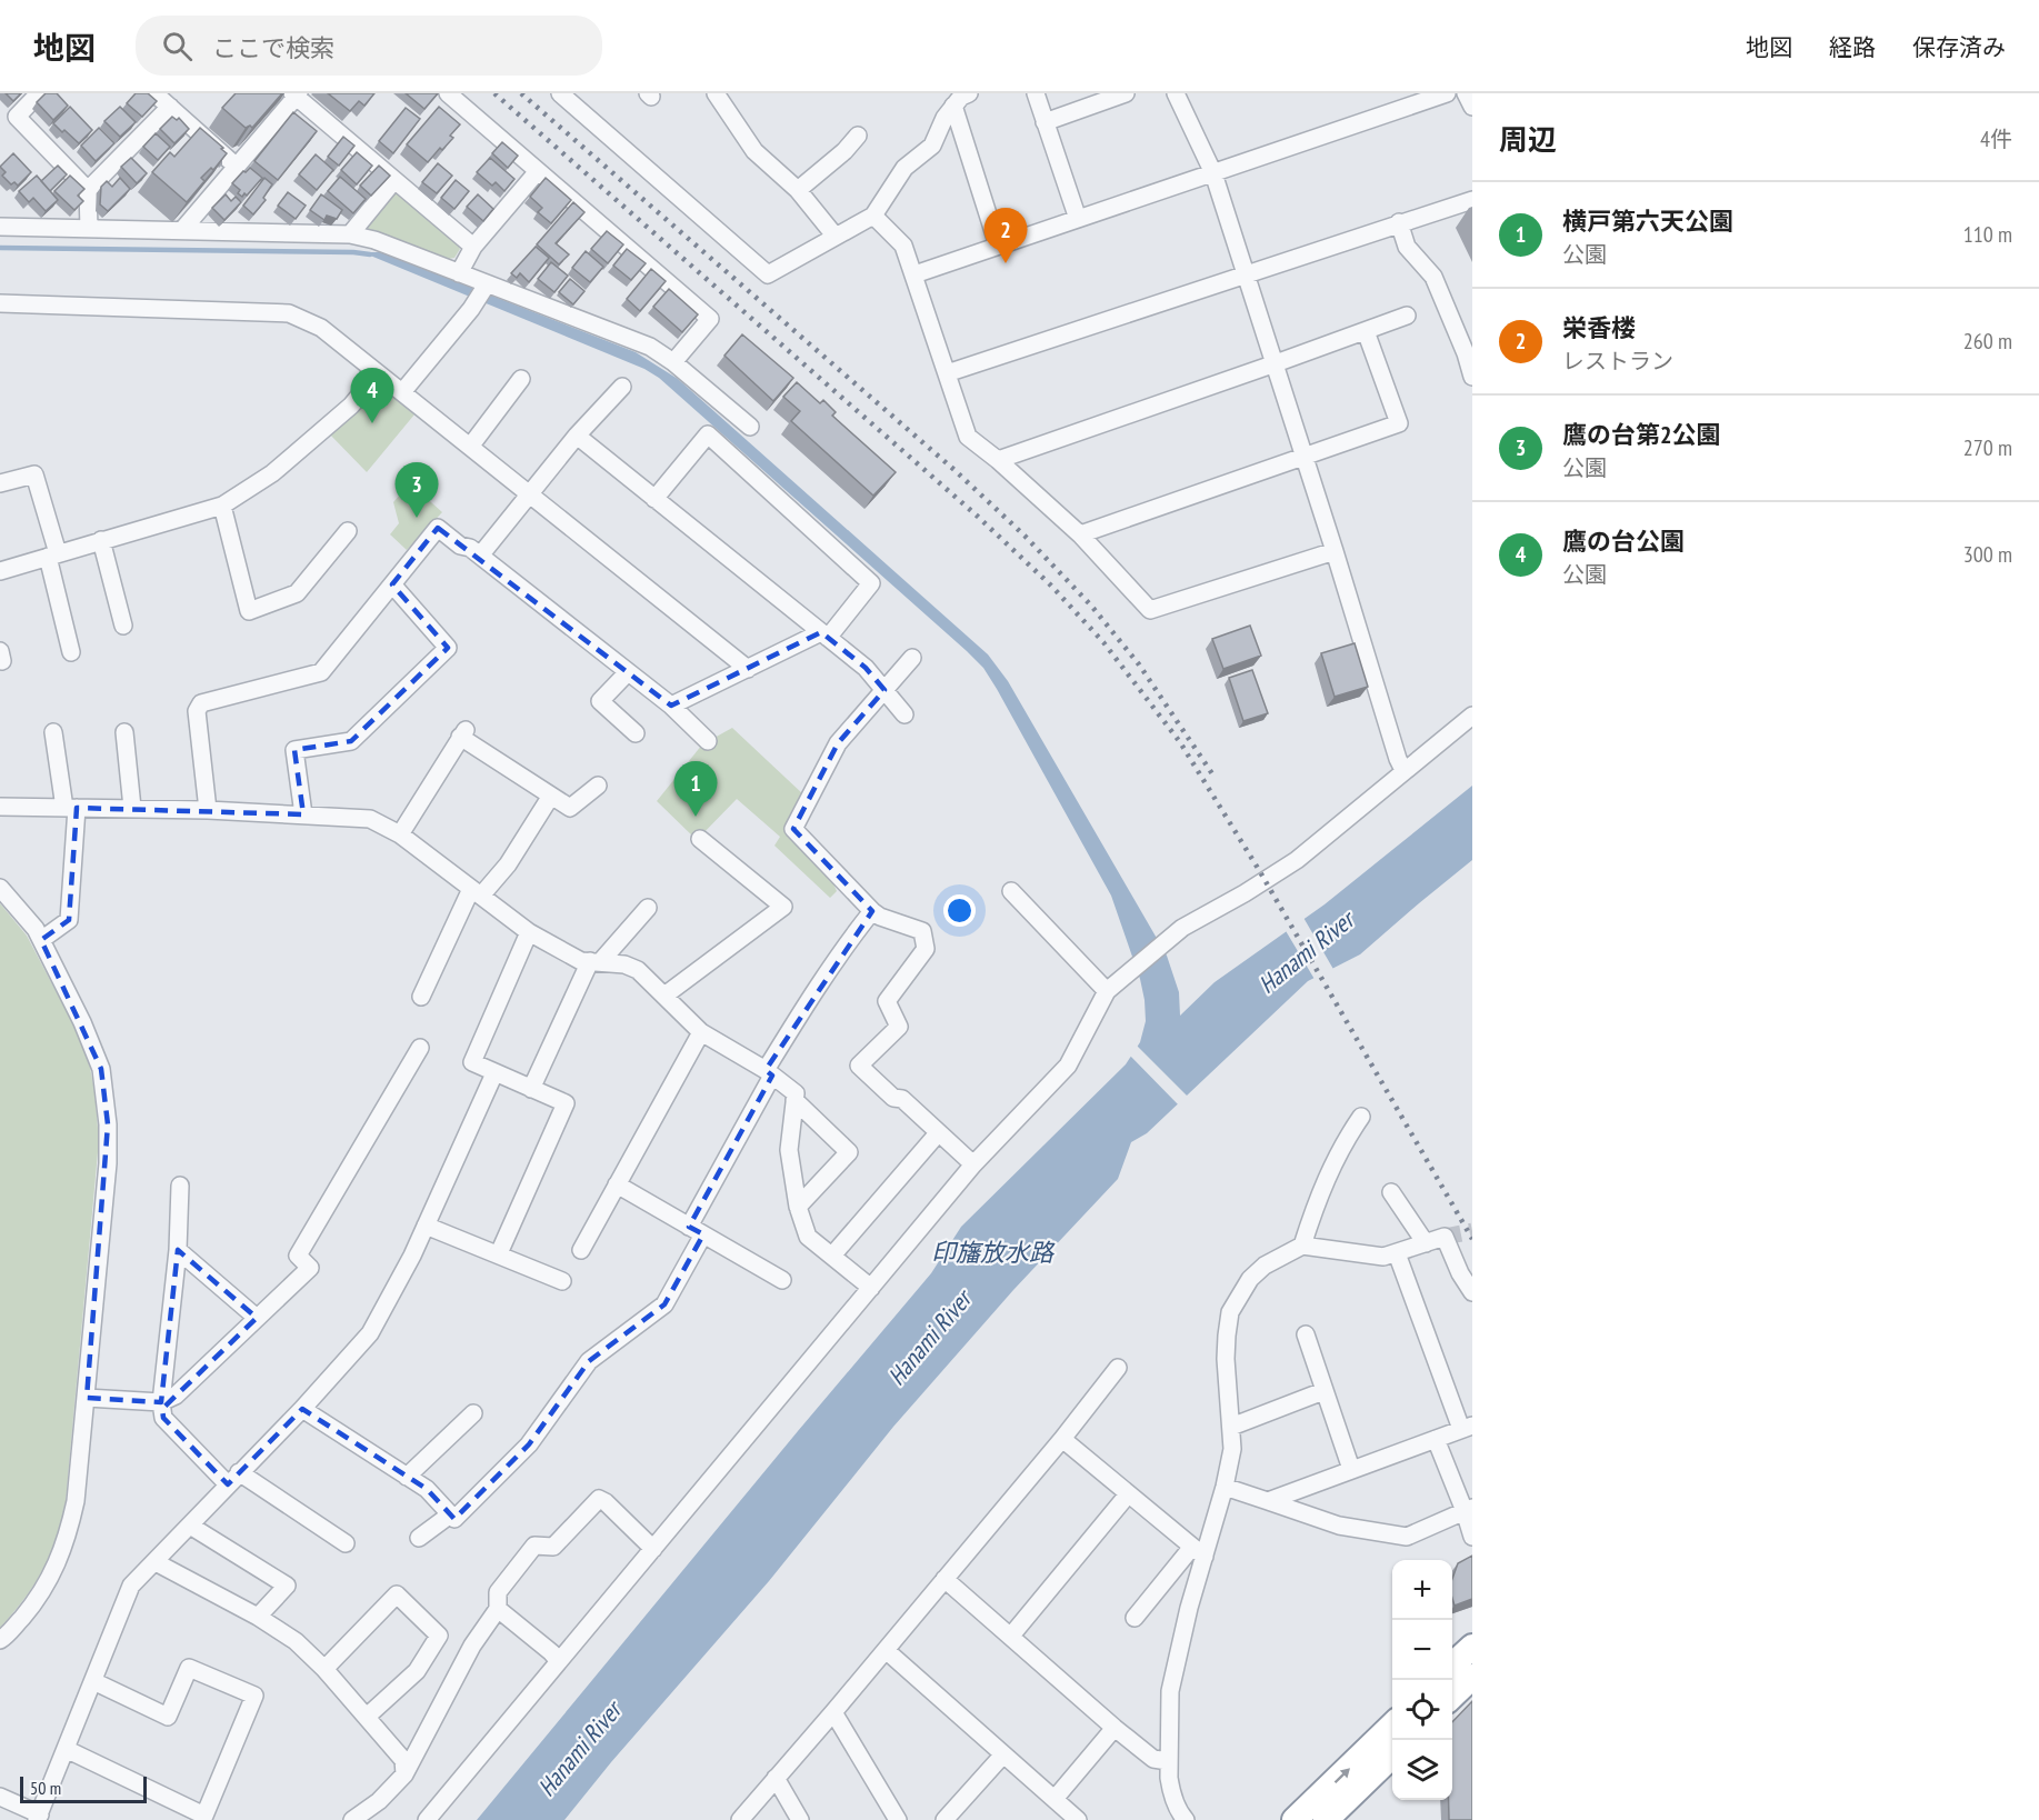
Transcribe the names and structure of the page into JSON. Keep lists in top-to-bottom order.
{
  "water": ["Hanami River", "印旛放水路"],
  "scale_bar": "50 m",
  "page": {
    "header": "地図",
    "search": "ここで検索",
    "nav": ["地図", "経路", "保存済み"],
    "heading": ["周辺", "4件"],
    "list": [
      {
        "mark": "1",
        "name": "横戸第六天公園",
        "note": "公園",
        "value": "110 m"
      },
      {
        "mark": "2",
        "name": "栄香楼",
        "note": "レストラン",
        "value": "260 m"
      },
      {
        "mark": "3",
        "name": "鷹の台第2公園",
        "note": "公園",
        "value": "270 m"
      },
      {
        "mark": "4",
        "name": "鷹の台公園",
        "note": "公園",
        "value": "300 m"
      }
    ],
    "pins": [
      "2",
      "4",
      "3",
      "1"
    ],
    "map_buttons": ["+", "−"],
    "scale": "50 m"
  }
}
